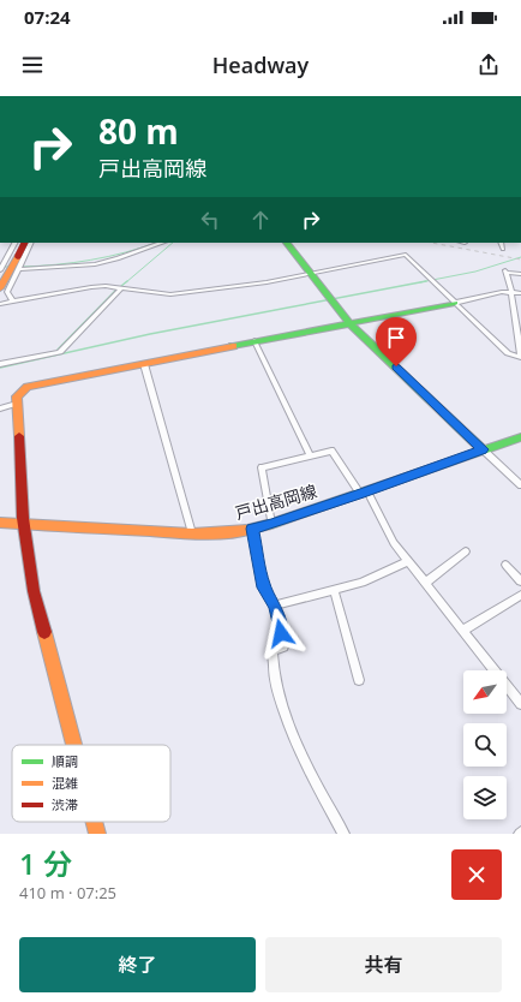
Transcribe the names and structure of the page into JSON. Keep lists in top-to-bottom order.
{
  "streets": {
    "street": ["戸出高岡線"]
  },
  "legend": ["順調", "混雑", "渋滞"],
  "north": "bottom left",
  "page": {
    "status": "07:24",
    "header": "Headway",
    "turn": ["80 m", "戸出高岡線"],
    "heading": ["1 分", "410 m · 07:25"],
    "buttons": ["終了", "共有"]
  }
}
